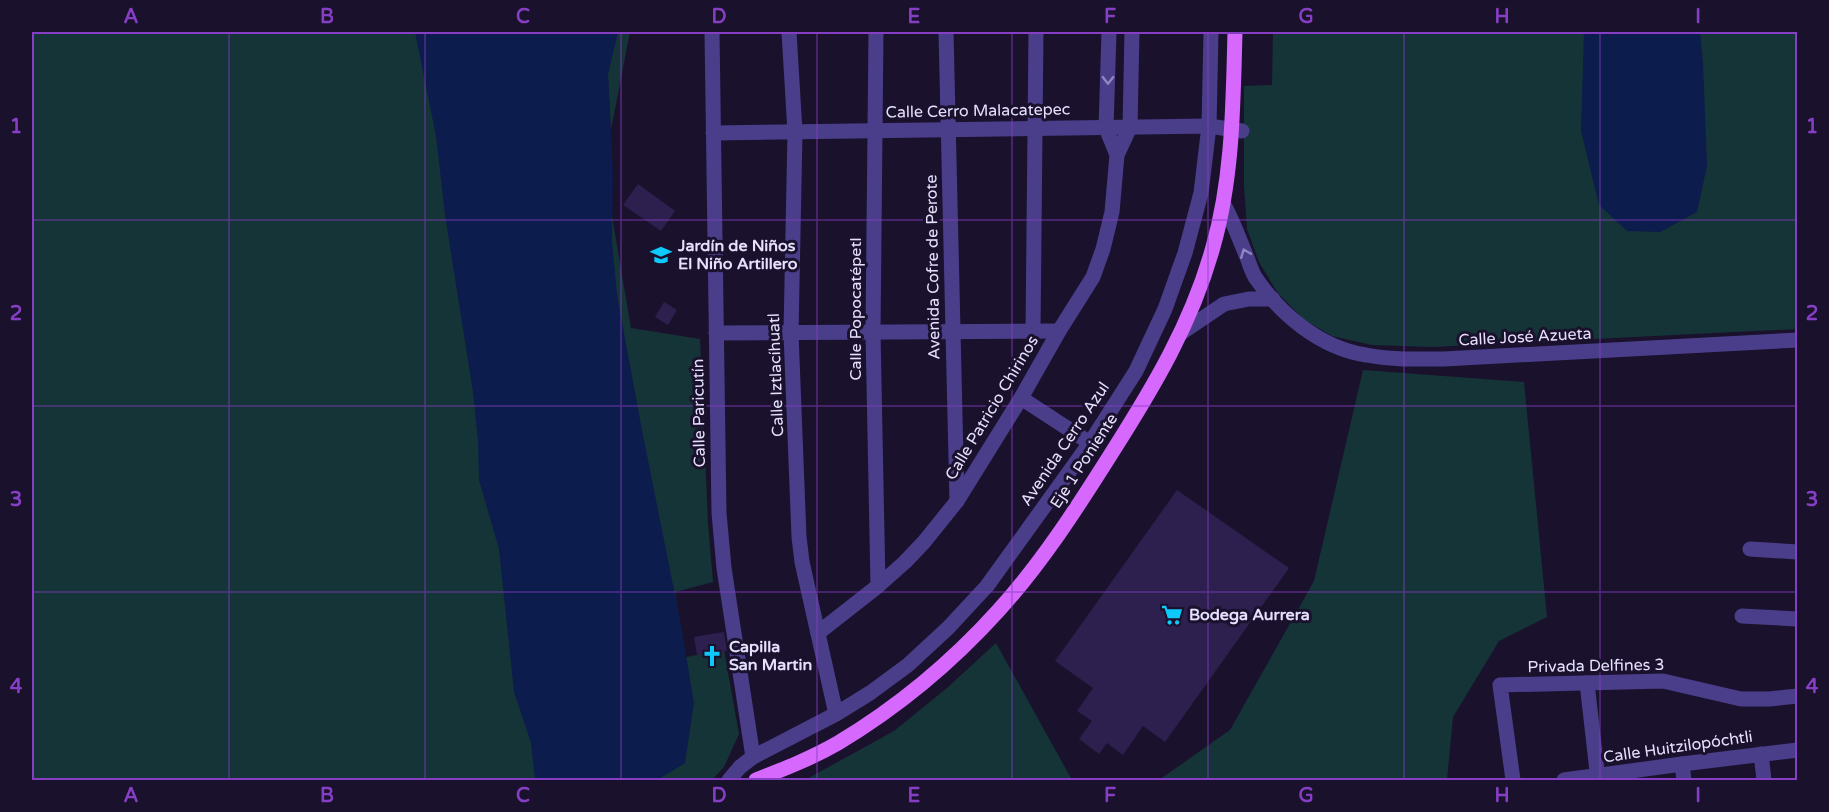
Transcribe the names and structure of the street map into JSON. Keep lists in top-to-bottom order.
{
  "streets": {
    "main road": ["Eje 1 Poniente"],
    "street": [
      "Calle Cerro Malacatepec",
      "Avenida Cofre de Perote",
      "Calle Popocatépetl",
      "Calle José Azueta",
      "Calle Iztlacíhuatl",
      "Calle Patricio Chirinos",
      "Calle Paricutín",
      "Avenida Cerro Azul",
      "Privada Delfines 3",
      "Calle Huitzilopóchtli"
    ]
  },
  "crossings": [
    ["Calle Cerro Malacatepec", "Avenida Cofre de Perote"],
    ["Calle Cerro Malacatepec", "Calle Popocatépetl"],
    ["Calle Cerro Malacatepec", "Calle Iztlacíhuatl"],
    ["Calle Cerro Malacatepec", "Calle Patricio Chirinos"],
    ["Calle Cerro Malacatepec", "Calle Paricutín"],
    ["Calle Cerro Malacatepec", "Avenida Cerro Azul"],
    ["Calle Cerro Malacatepec", "Eje 1 Poniente"],
    ["Avenida Cofre de Perote", "Calle Patricio Chirinos"],
    ["Calle Popocatépetl", "Calle Patricio Chirinos"],
    ["Calle José Azueta", "Eje 1 Poniente"],
    ["Calle Iztlacíhuatl", "Calle Patricio Chirinos"],
    ["Calle Iztlacíhuatl", "Avenida Cerro Azul"],
    ["Calle Paricutín", "Avenida Cerro Azul"]
  ],
  "places": {
    "school or university": ["Jardín de Niños El Niño Artillero"],
    "supermarket": ["Bodega Aurrera"],
    "church": ["Capilla San Martin"]
  },
  "grid": {
    "columns": [
      "A",
      "B",
      "C",
      "D",
      "E",
      "F",
      "G",
      "H",
      "I"
    ],
    "rows": [
      "1",
      "2",
      "3",
      "4"
    ]
  }
}
